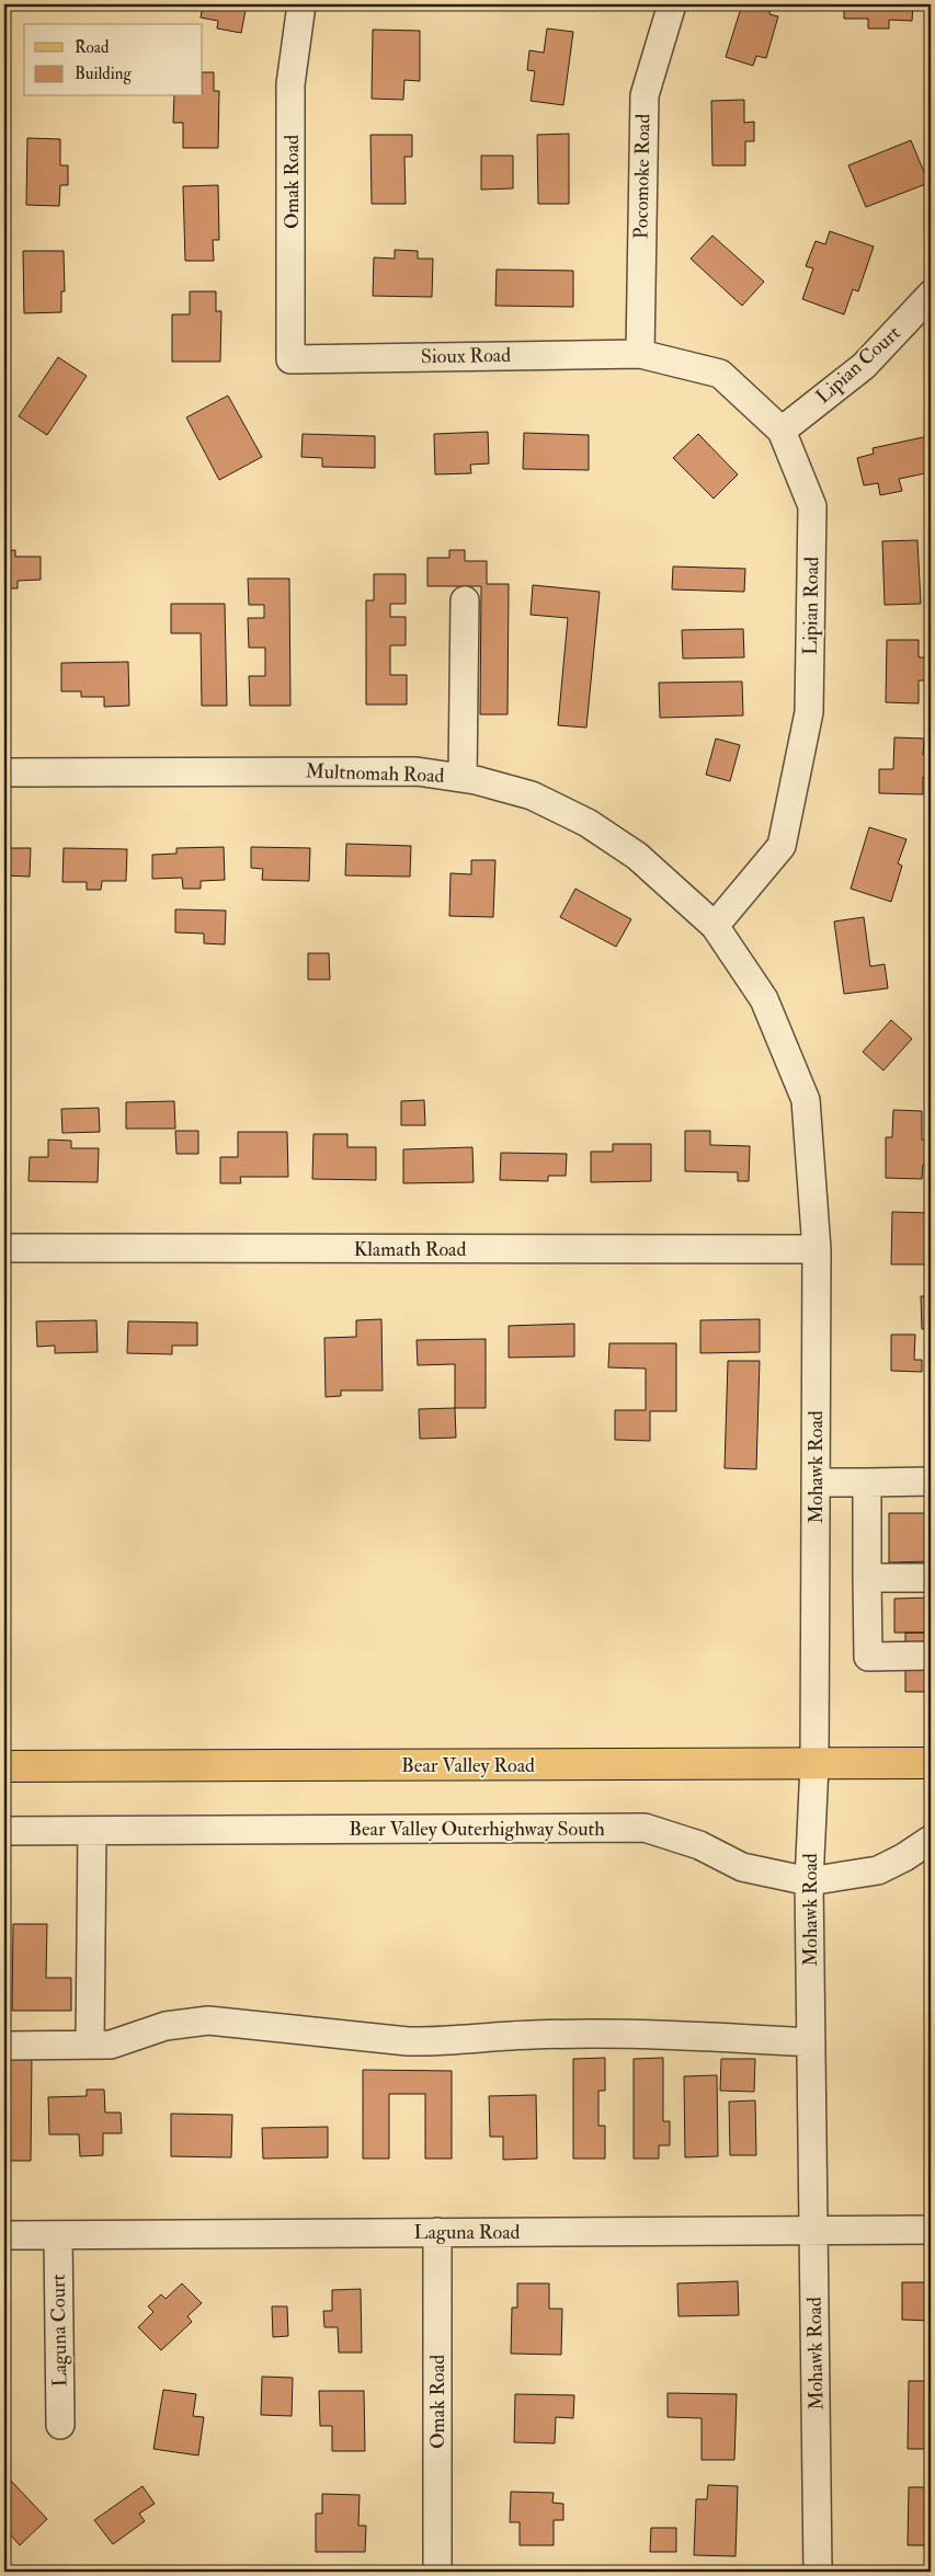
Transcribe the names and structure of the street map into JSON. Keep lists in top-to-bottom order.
{
  "streets": {
    "main road": ["Bear Valley Road"],
    "street": [
      "Pocomoke Road",
      "Omak Road",
      "Sioux Road",
      "Lipian Court",
      "Lipian Road",
      "Multnomah Road",
      "Klamath Road",
      "Mohawk Road",
      "Bear Valley Outerhighway South",
      "Laguna Road",
      "Laguna Court"
    ]
  },
  "crossings": [
    ["Pocomoke Road", "Sioux Road"],
    ["Pocomoke Road", "Lipian Road"],
    ["Omak Road", "Sioux Road"],
    ["Omak Road", "Laguna Road"],
    ["Sioux Road", "Lipian Road"],
    ["Lipian Court", "Lipian Road"],
    ["Lipian Road", "Multnomah Road"],
    ["Multnomah Road", "Klamath Road"],
    ["Multnomah Road", "Mohawk Road"],
    ["Klamath Road", "Mohawk Road"],
    ["Mohawk Road", "Bear Valley Road"],
    ["Mohawk Road", "Bear Valley Outerhighway South"],
    ["Mohawk Road", "Laguna Road"],
    ["Laguna Road", "Laguna Court"]
  ],
  "legend": ["Road", "Building"]
}
